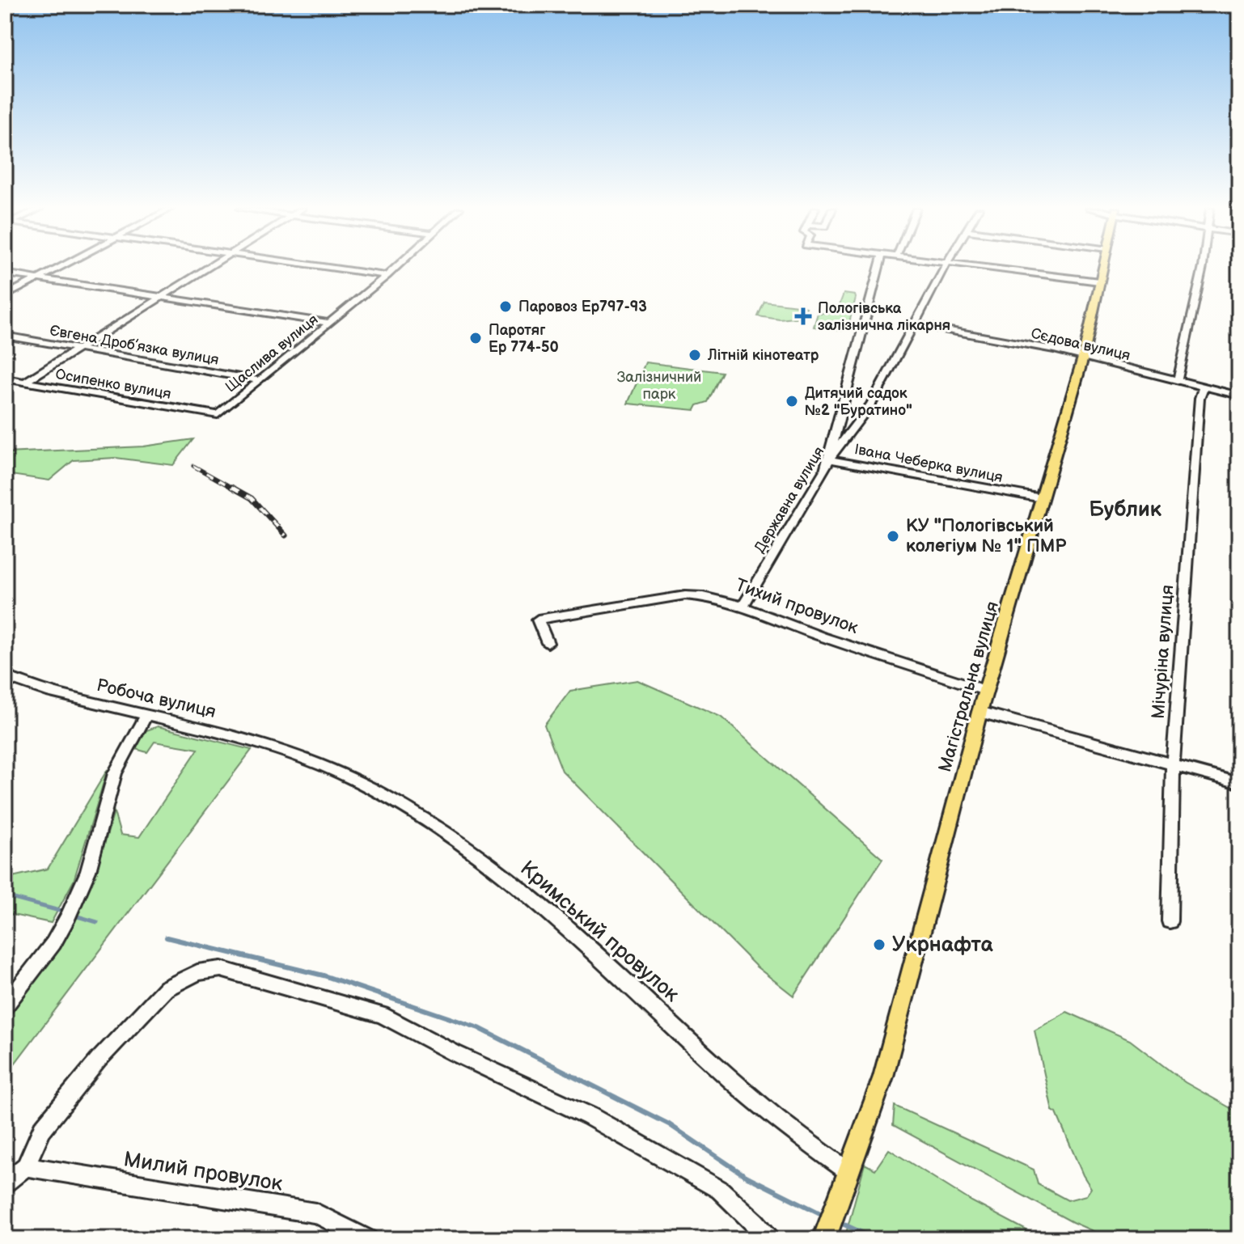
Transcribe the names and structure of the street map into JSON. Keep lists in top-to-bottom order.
{
  "streets": {
    "main road": ["Магістральна вулиця"],
    "street": [
      "Сєдова вулиця",
      "Євгена Дроб’язка вулиця",
      "Щаслива вулиця",
      "Осипенко вулиця",
      "Івана Чеберка вулиця",
      "Державна вулиця",
      "Тихий провулок",
      "Мічуріна вулиця",
      "Робоча вулиця",
      "Кримський провулок",
      "Милий провулок"
    ]
  },
  "crossings": [
    ["Сєдова вулиця", "Державна вулиця"],
    ["Сєдова вулиця", "Мічуріна вулиця"],
    ["Сєдова вулиця", "Магістральна вулиця"],
    ["Євгена Дроб’язка вулиця", "Щаслива вулиця"],
    ["Щаслива вулиця", "Осипенко вулиця"],
    ["Івана Чеберка вулиця", "Державна вулиця"],
    ["Івана Чеберка вулиця", "Магістральна вулиця"],
    ["Державна вулиця", "Тихий провулок"],
    ["Тихий провулок", "Магістральна вулиця"],
    ["Магістральна вулиця", "Кримський провулок"],
    ["Робоча вулиця", "Кримський провулок"]
  ],
  "districts": ["Бублик"],
  "parks": ["Залізничний парк"],
  "places": {
    "other": [
      "Паровоз Ер797-93",
      "Паротяг Ер 774-50",
      "Літній кінотеатр",
      "Дитячий садок №2 \"Буратино\"",
      "КУ \"Пологівський колегіум № 1\" ПМР",
      "Укрнафта"
    ],
    "health": ["Пологівська залізнична лікарня"]
  }
}
